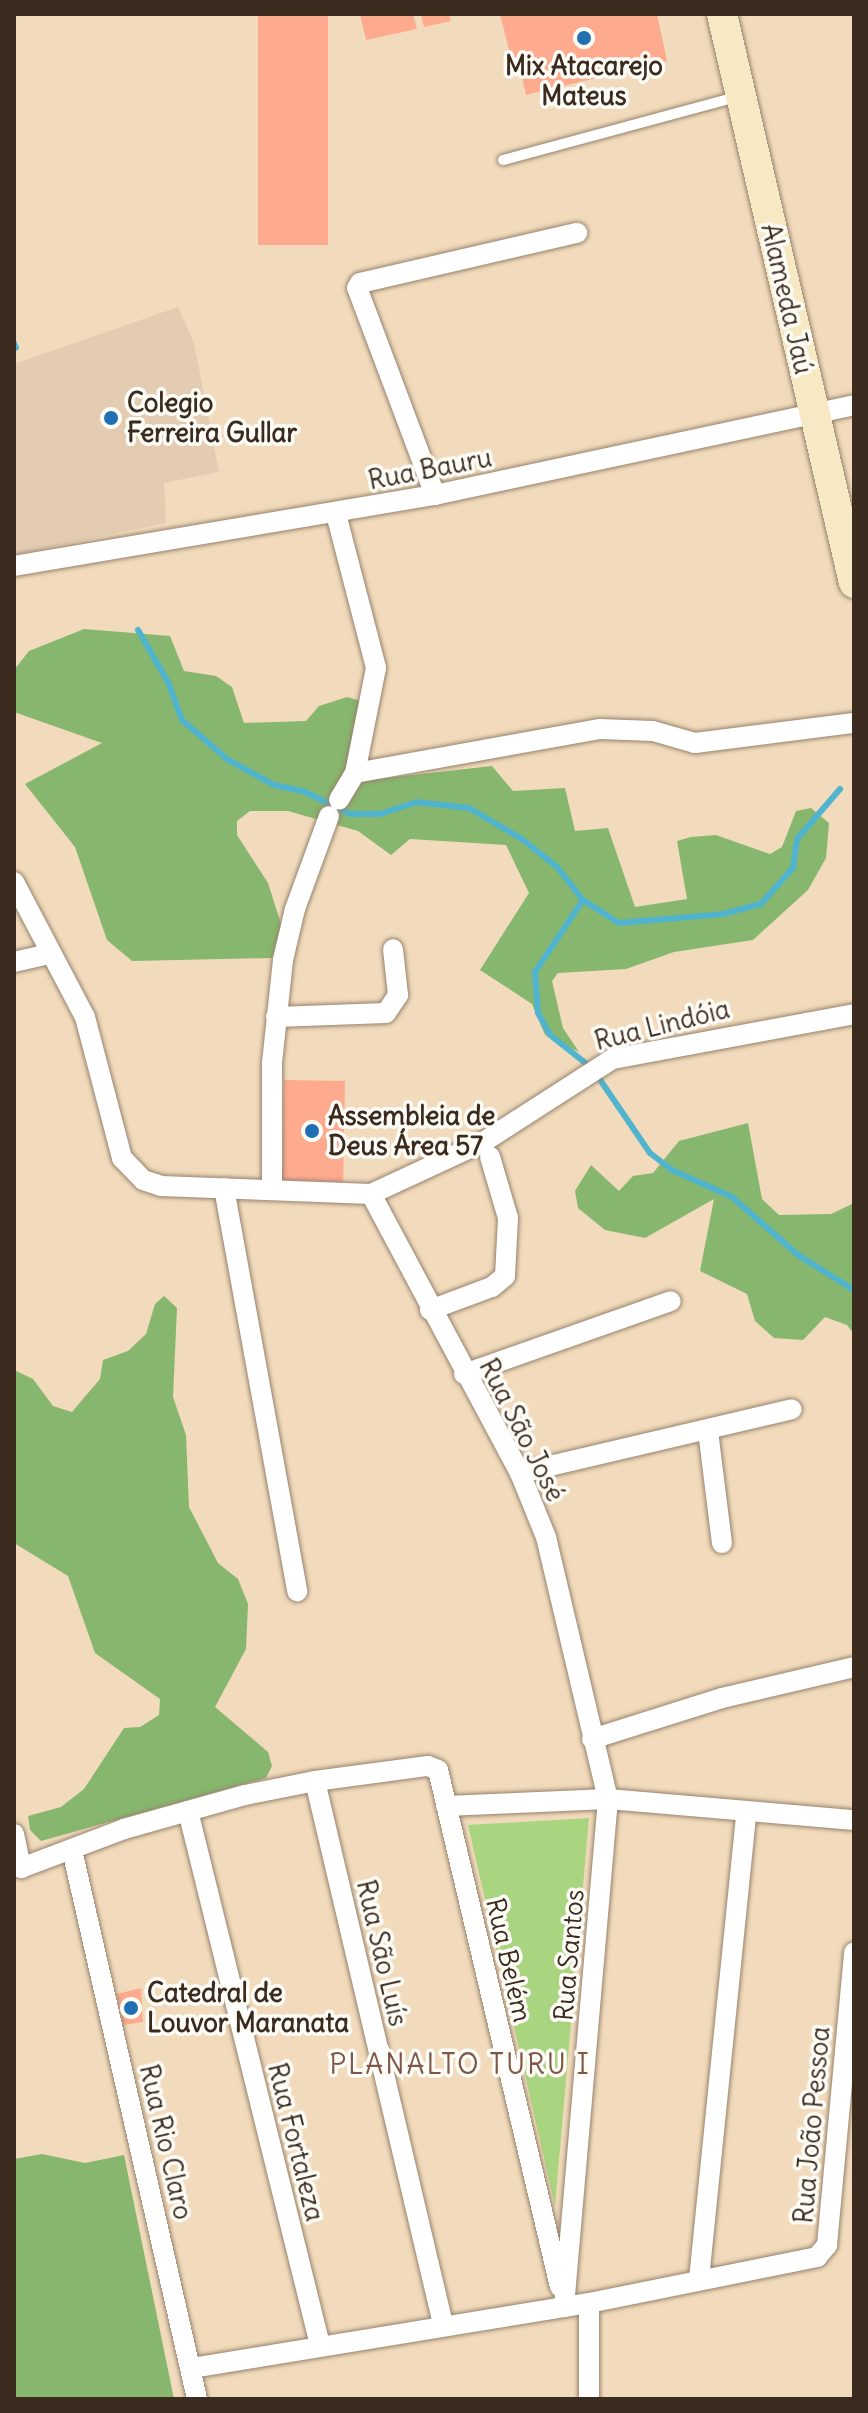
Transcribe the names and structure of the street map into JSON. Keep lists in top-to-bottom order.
{
  "streets": {
    "main road": ["Alameda Jaú"],
    "street": [
      "Rua Bauru",
      "Rua Lindóia",
      "Rua São José",
      "Rua São Luís",
      "Rua Santos",
      "Rua Belém",
      "Rua João Pessoa",
      "Rua Rio Claro",
      "Rua Fortaleza"
    ]
  },
  "crossings": [
    ["Alameda Jaú", "Rua Bauru"],
    ["Rua Lindóia", "Rua São José"],
    ["Rua São José", "Rua Santos"],
    ["Rua São Luís", "Rua Belém"],
    ["Rua São Luís", "Rua João Pessoa"],
    ["Rua Santos", "Rua Belém"],
    ["Rua Santos", "Rua João Pessoa"],
    ["Rua Belém", "Rua João Pessoa"],
    ["Rua João Pessoa", "Rua Rio Claro"],
    ["Rua João Pessoa", "Rua Fortaleza"]
  ],
  "districts": ["PLANALTO TURU I"],
  "places": [
    "Mix Atacarejo Mateus",
    "Colegio Ferreira Gullar",
    "Assembleia de Deus Área 57",
    "Catedral de Louvor Maranata"
  ]
}
